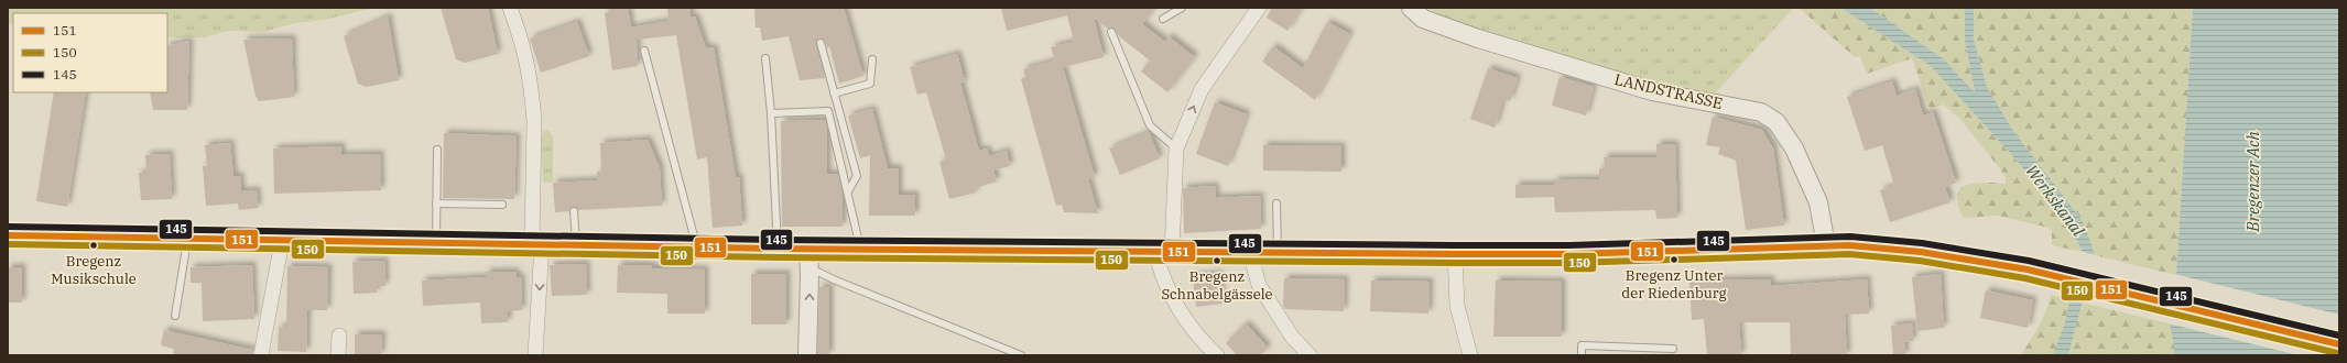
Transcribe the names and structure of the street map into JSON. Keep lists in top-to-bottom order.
{
  "streets": {
    "street": ["LANDSTRASSE"]
  },
  "water": ["Bregenzer Ach", "Werkskanal"],
  "places": ["Bregenz Musikschule", "Bregenz Unter der Riedenburg", "Bregenz Schnabelgässele"],
  "lines": ["transit line 145", "transit line 151", "transit line 150"],
  "legend": ["151", "150", "145"]
}
